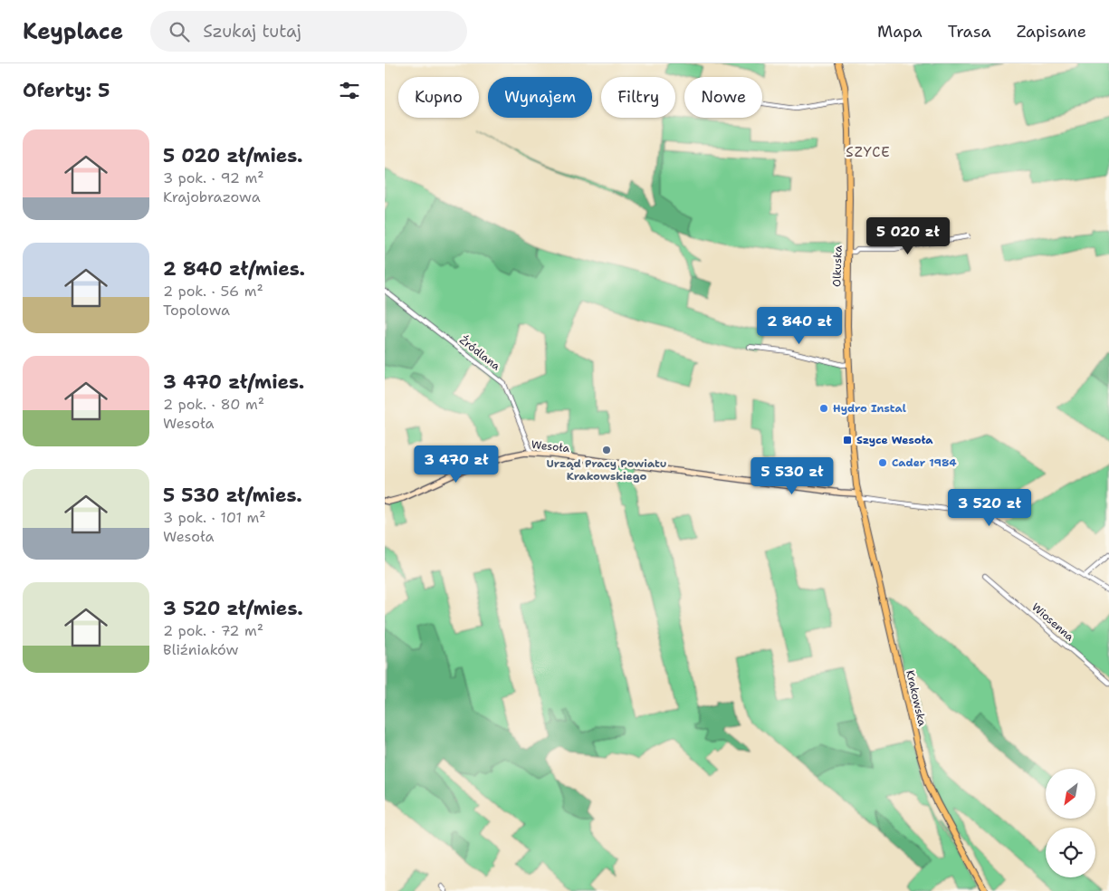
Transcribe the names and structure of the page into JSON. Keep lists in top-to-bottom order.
{
  "streets": {
    "main road": ["Olkuska", "Krakowska"],
    "street": ["Źródlana", "Wesoła", "Wiosenna"]
  },
  "crossings": [
    ["Olkuska", "Wesoła"],
    ["Olkuska", "Krakowska"],
    ["Źródlana", "Wesoła"],
    ["Wesoła", "Krakowska"]
  ],
  "districts": ["SZYCE"],
  "places": {
    "other": ["Hydro Instal", "Urząd Pracy Powiatu Krakowskiego", "Cader 1984"],
    "transit": ["Szyce Wesoła"]
  },
  "north": "bottom left",
  "page": {
    "header": "Keyplace",
    "search": "Szukaj tutaj",
    "nav": ["Mapa", "Trasa", "Zapisane"],
    "heading": "Oferty: 5",
    "chip": [
      "Kupno",
      "Wynajem",
      "Filtry",
      "Nowe"
    ],
    "list": [
      {
        "name": "5 020 zł/mies.",
        "note": "3 pok. · 92 m² · Krajobrazowa"
      },
      {
        "name": "2 840 zł/mies.",
        "note": "2 pok. · 56 m² · Topolowa"
      },
      {
        "name": "3 470 zł/mies.",
        "note": "2 pok. · 80 m² · Wesoła"
      },
      {
        "name": "5 530 zł/mies.",
        "note": "3 pok. · 101 m² · Wesoła"
      },
      {
        "name": "3 520 zł/mies.",
        "note": "2 pok. · 72 m² · Bliźniaków"
      }
    ],
    "price": [
      "5 020 zł",
      "2 840 zł",
      "3 470 zł",
      "5 530 zł",
      "3 520 zł"
    ]
  }
}
